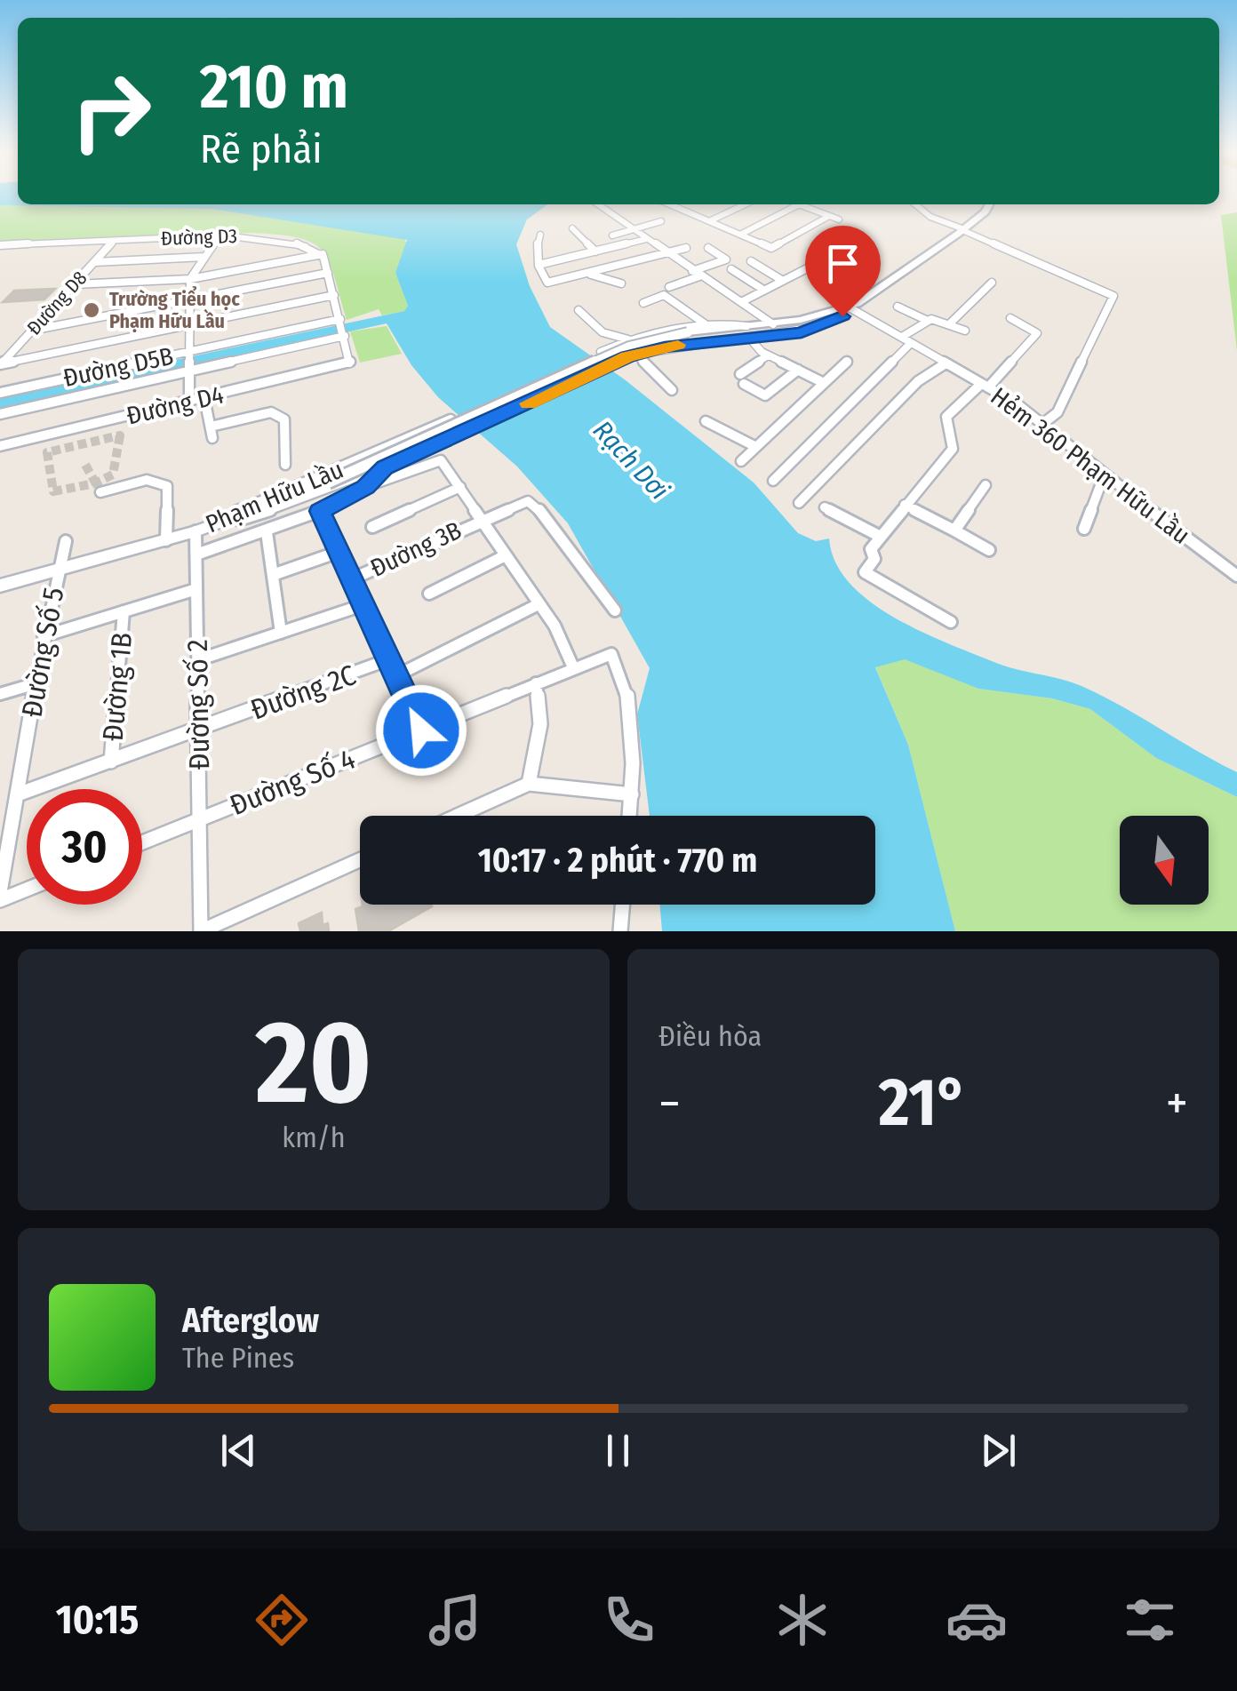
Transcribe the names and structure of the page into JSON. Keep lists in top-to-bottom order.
{
  "streets": {
    "main road": ["Phạm Hữu Lầu"],
    "street": [
      "Đường D3",
      "Đường D8",
      "Đường D5B",
      "Đường D4",
      "Hẻm 360 Phạm Hữu Lầu",
      "Đường 3B",
      "Đường Số 5",
      "Đường 1B",
      "Đường 2C",
      "Đường Số 2",
      "Đường Số 4"
    ]
  },
  "crossings": [
    ["Đường D3", "Đường D8"],
    ["Phạm Hữu Lầu", "Đường Số 5"],
    ["Phạm Hữu Lầu", "Đường Số 2"],
    ["Đường Số 5", "Đường 2C"],
    ["Đường 1B", "Đường 2C"],
    ["Đường 2C", "Đường Số 2"],
    ["Đường Số 2", "Đường Số 4"]
  ],
  "water": ["Rạch Dơi"],
  "places": ["Trường Tiểu học Phạm Hữu Lầu"],
  "north": "bottom",
  "page": {
    "turn": ["210 m", "Rẽ phải"],
    "limit": "30",
    "trip": "10:17 · 2 phút · 770 m",
    "tile": [
      ["20", "km/h"],
      "Điều hòa"
    ],
    "heat": ["−", "21°", "+"],
    "song": ["Afterglow", "The Pines"],
    "tabs": "10:15"
  }
}
